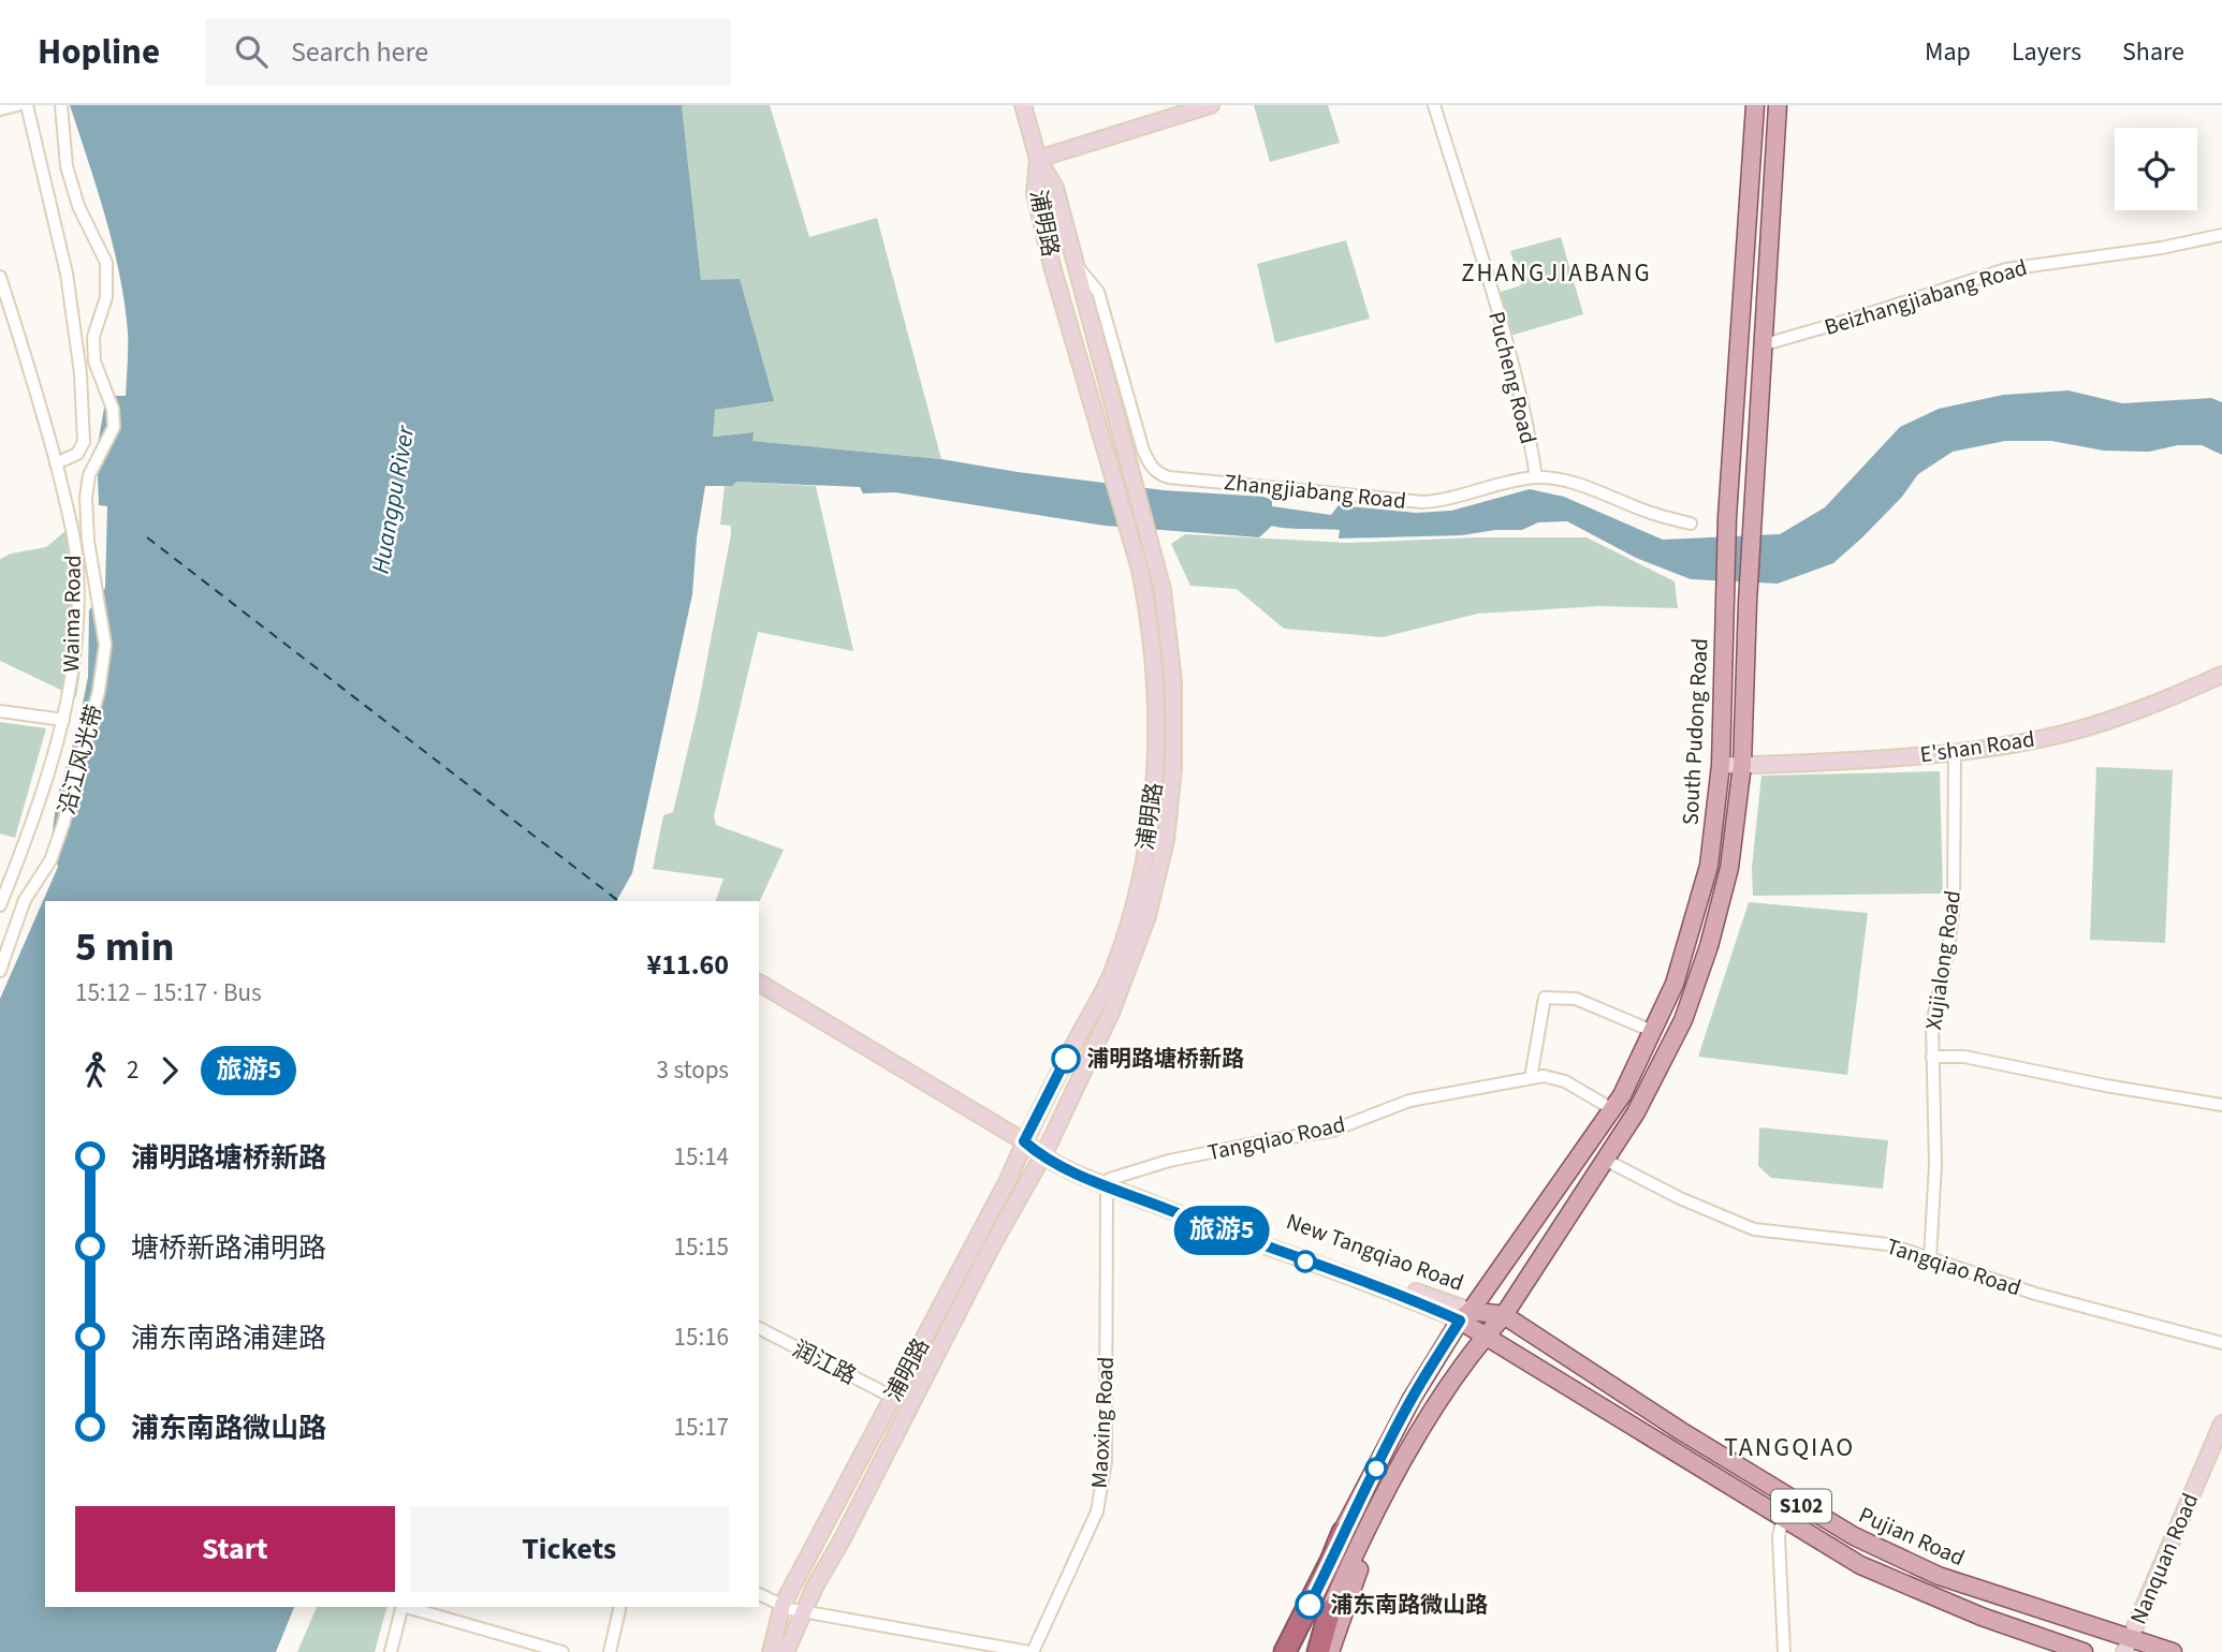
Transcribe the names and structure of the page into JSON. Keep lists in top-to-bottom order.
{
  "streets": {
    "main road": [
      "浦明路",
      "South Pudong Road",
      "E'shan Road",
      "New Tangqiao Road",
      "S102",
      "Pujian Road",
      "Nanquan Road"
    ],
    "street": [
      "Beizhangjiabang Road",
      "Pucheng Road",
      "Zhangjiabang Road",
      "Waima Road",
      "沿江风光带",
      "Xujialong Road",
      "Tangqiao Road",
      "润江路",
      "Maoxing Road"
    ]
  },
  "crossings": [
    ["浦明路", "Zhangjiabang Road"],
    ["浦明路", "New Tangqiao Road"],
    ["浦明路", "润江路"],
    ["Beizhangjiabang Road", "South Pudong Road"],
    ["Pucheng Road", "Zhangjiabang Road"],
    ["South Pudong Road", "E'shan Road"],
    ["South Pudong Road", "Tangqiao Road"],
    ["South Pudong Road", "New Tangqiao Road"],
    ["South Pudong Road", "Pujian Road"],
    ["E'shan Road", "Xujialong Road"],
    ["Xujialong Road", "Tangqiao Road"],
    ["Tangqiao Road", "New Tangqiao Road"],
    ["Tangqiao Road", "Maoxing Road"],
    ["New Tangqiao Road", "Maoxing Road"],
    ["New Tangqiao Road", "Pujian Road"],
    ["Pujian Road", "Nanquan Road"]
  ],
  "districts": ["ZHANGJIABANG", "TANGQIAO"],
  "water": ["Huangpu River"],
  "places": ["浦明路塘桥新路", "浦东南路微山路"],
  "lines": ["bus line 旅游5"],
  "page": {
    "header": "Hopline",
    "search": "Search here",
    "nav": ["Map", "Layers", "Share"],
    "on_map": "旅游5",
    "heading": ["5 min", "15:12 – 15:17 · Bus", "¥11.60"],
    "legs": ["2", "旅游5", "3 stops"],
    "list": [
      {
        "name": "浦明路塘桥新路",
        "value": "15:14"
      },
      {
        "name": "塘桥新路浦明路",
        "value": "15:15"
      },
      {
        "name": "浦东南路浦建路",
        "value": "15:16"
      },
      {
        "name": "浦东南路微山路",
        "value": "15:17"
      }
    ],
    "buttons": ["Start", "Tickets"]
  }
}
